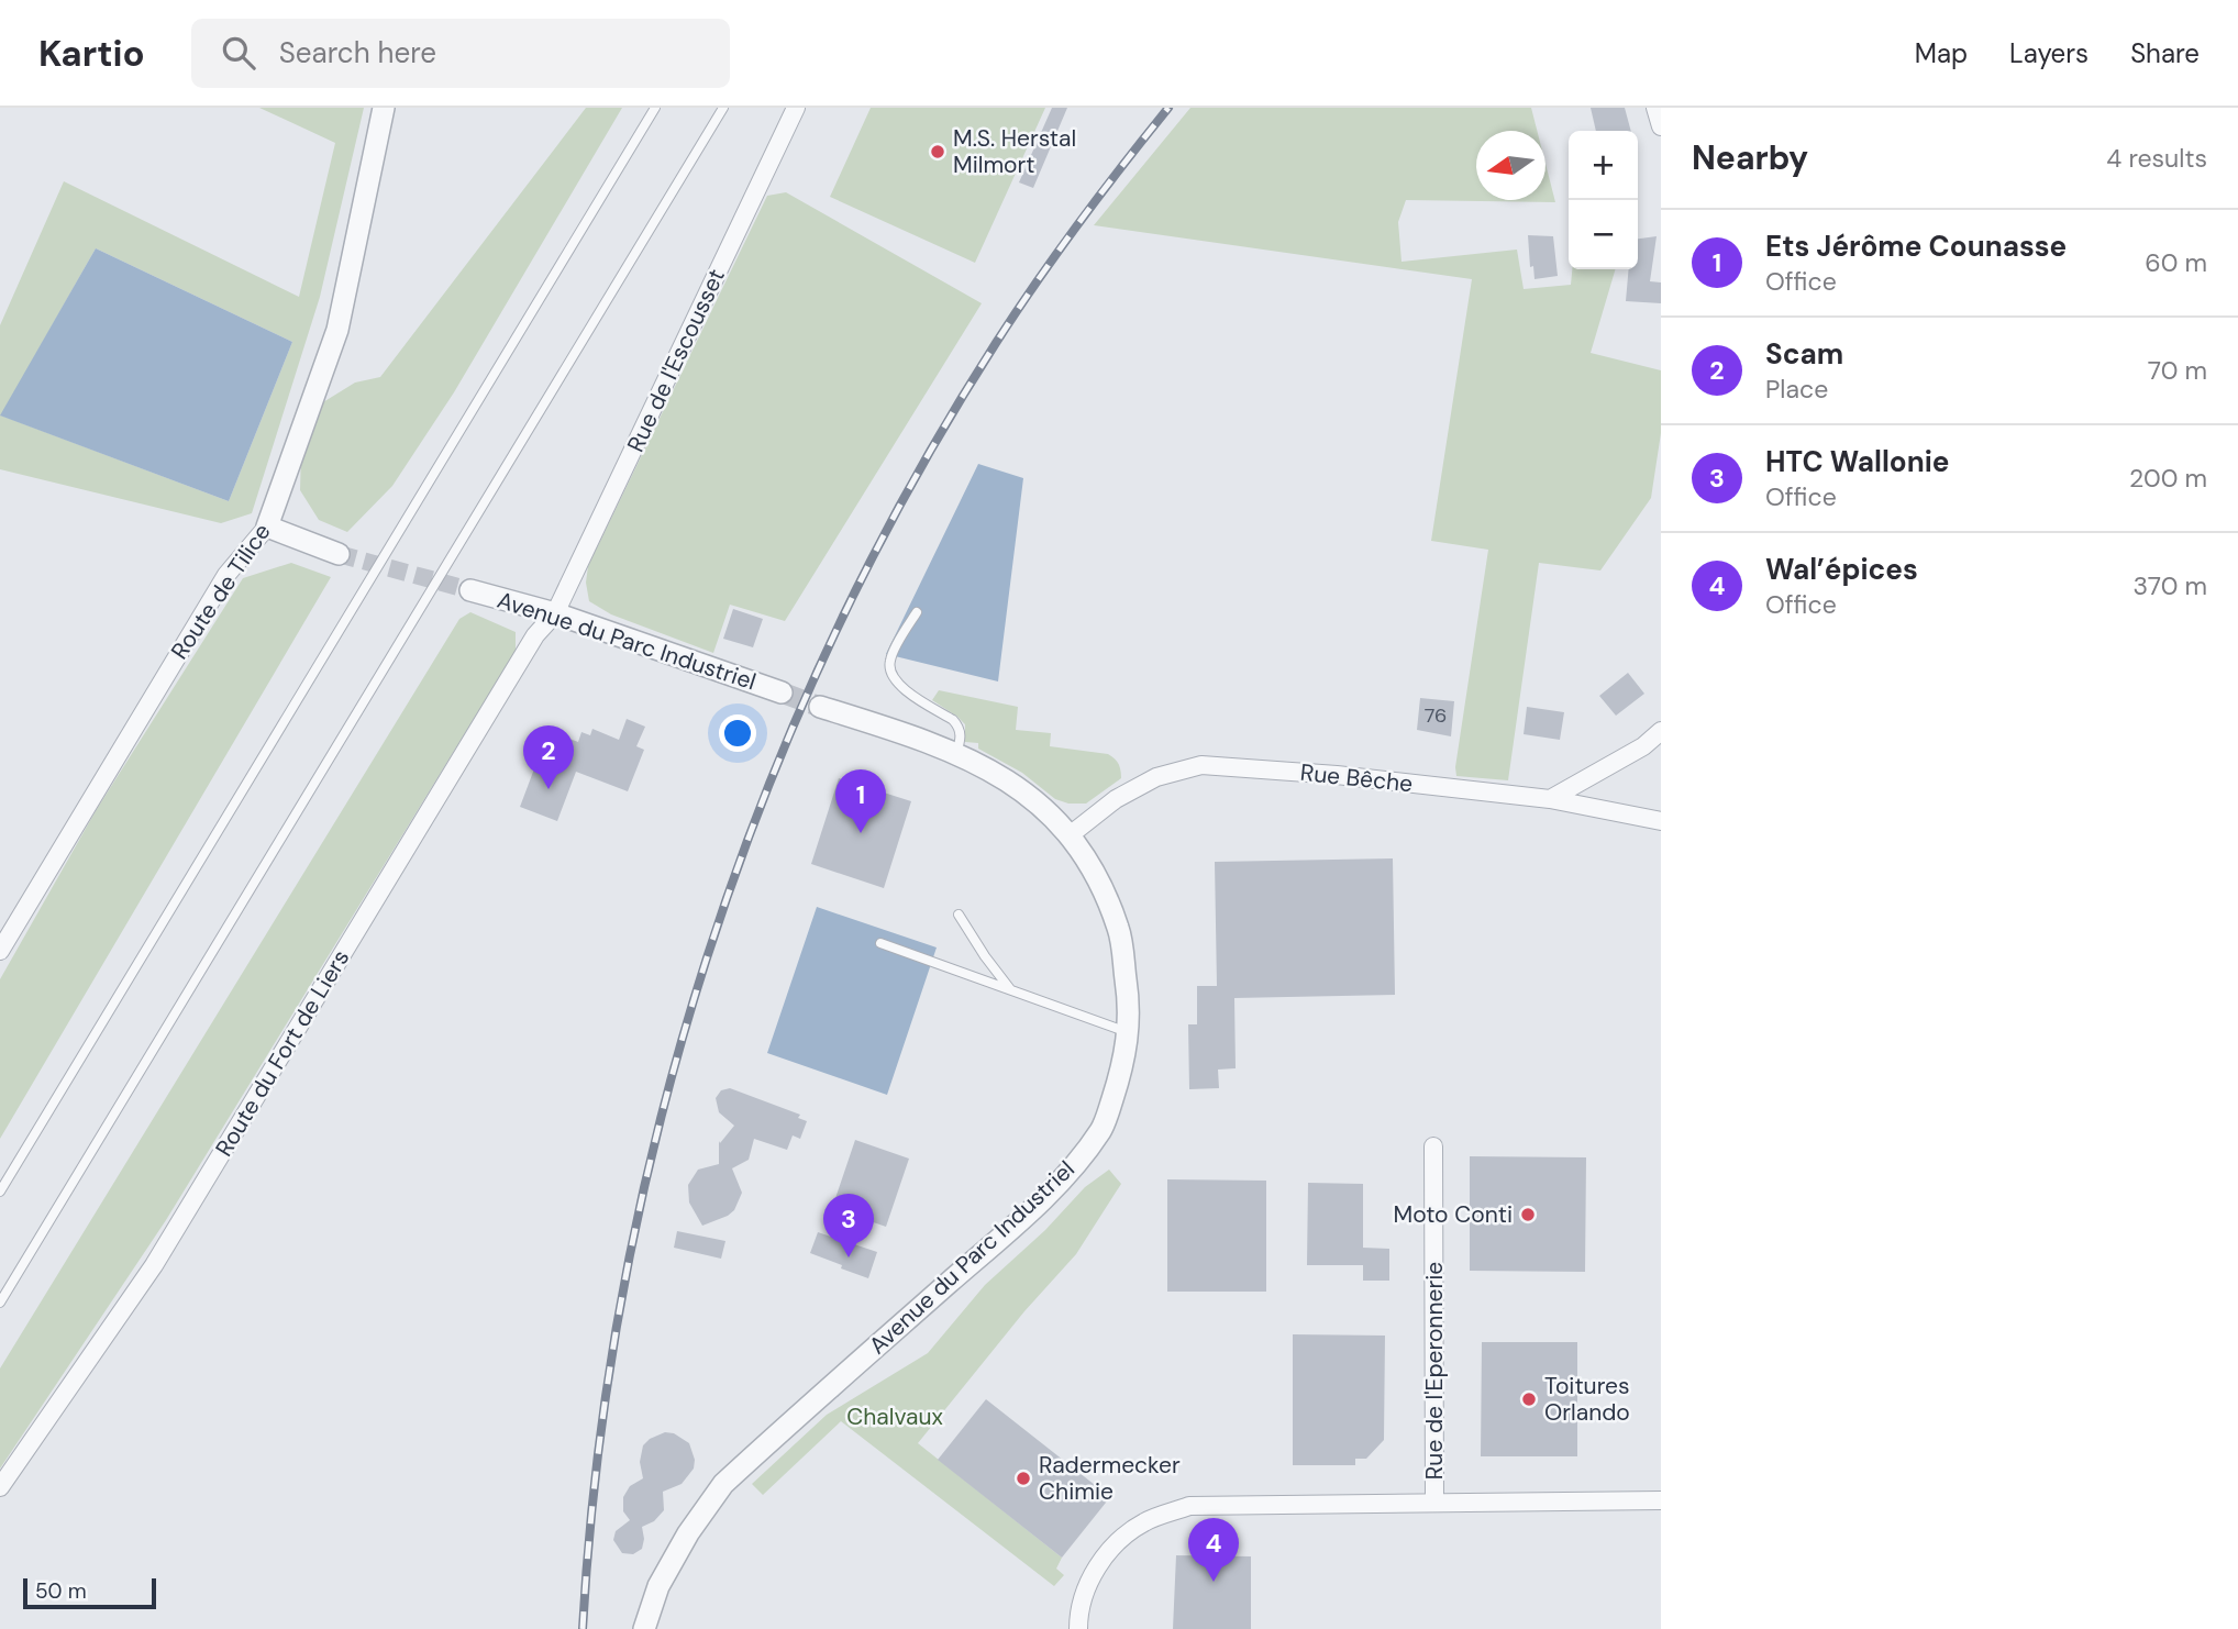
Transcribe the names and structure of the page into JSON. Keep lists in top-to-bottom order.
{
  "streets": {
    "street": [
      "Rue de l'Escousset",
      "Route de Tilice",
      "Avenue du Parc Industriel",
      "Rue Bêche",
      "Route du Fort de Liers",
      "Rue de l'Eperonnerie"
    ]
  },
  "crossings": [
    ["Rue de l'Escousset", "Avenue du Parc Industriel"],
    ["Rue de l'Escousset", "Route du Fort de Liers"],
    ["Avenue du Parc Industriel", "Rue Bêche"],
    ["Avenue du Parc Industriel", "Route du Fort de Liers"]
  ],
  "parks": ["Chalvaux"],
  "places": [
    "M.S. Herstal Milmort",
    "Moto Conti",
    "Toitures Orlando",
    "Radermecker Chimie"
  ],
  "house_numbers": ["76"],
  "scale_bar": "50 m",
  "north": "left",
  "page": {
    "header": "Kartio",
    "search": "Search here",
    "nav": ["Map", "Layers", "Share"],
    "heading": ["Nearby", "4 results"],
    "map_buttons": ["+", "−"],
    "list": [
      {
        "mark": "1",
        "name": "Ets Jérôme Counasse",
        "note": "Office",
        "value": "60 m"
      },
      {
        "mark": "2",
        "name": "Scam",
        "note": "Place",
        "value": "70 m"
      },
      {
        "mark": "3",
        "name": "HTC Wallonie",
        "note": "Office",
        "value": "200 m"
      },
      {
        "mark": "4",
        "name": "Wal’épices",
        "note": "Office",
        "value": "370 m"
      }
    ],
    "pins": [
      "2",
      "1",
      "3",
      "4"
    ],
    "scale": "50 m"
  }
}
